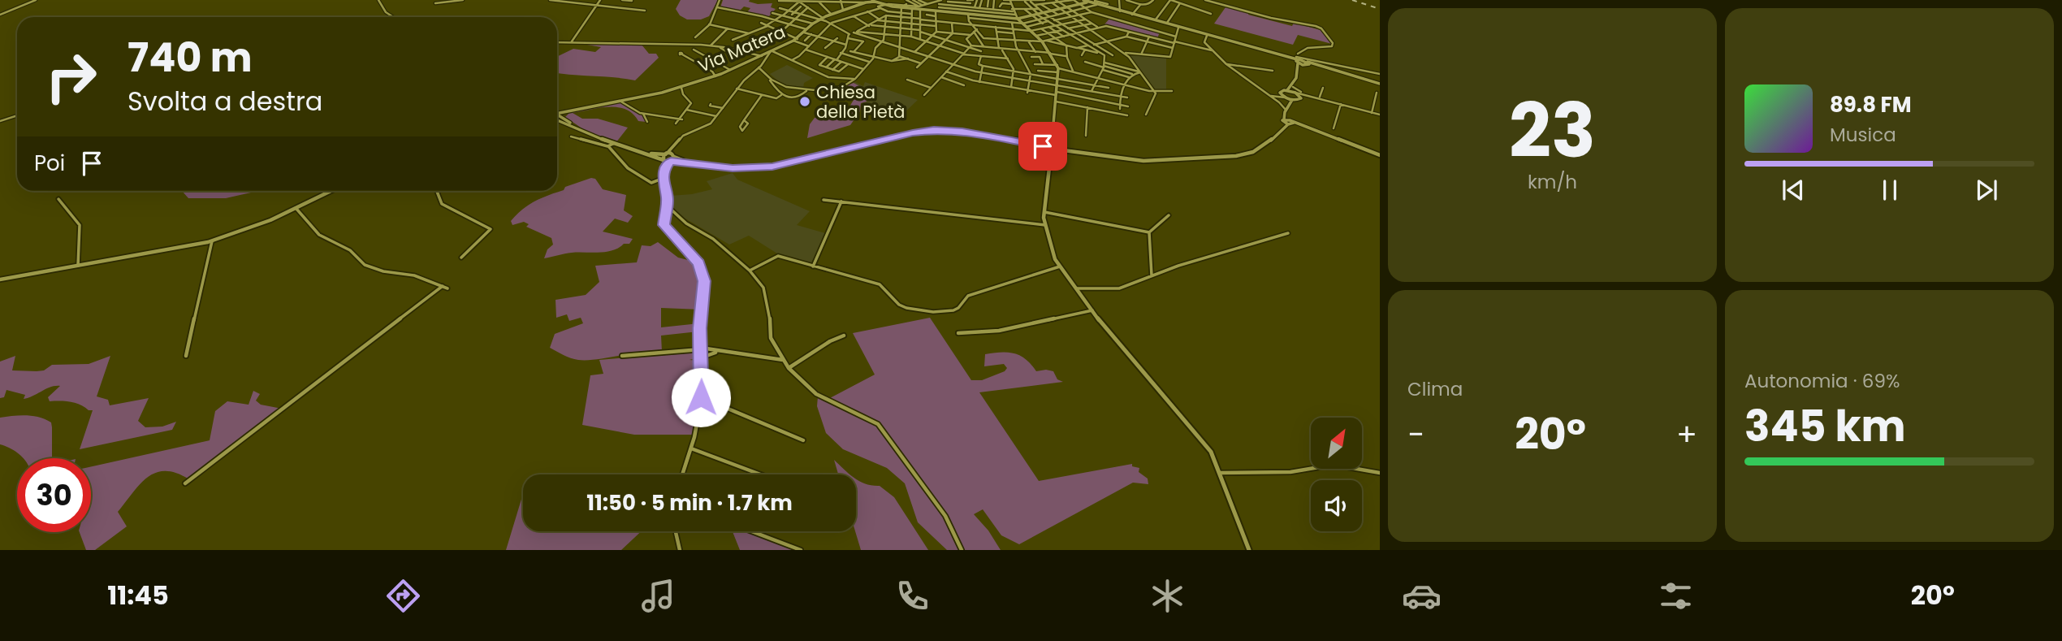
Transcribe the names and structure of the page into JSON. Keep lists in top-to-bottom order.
{
  "streets": {
    "main road": ["Via Matera"]
  },
  "places": ["Chiesa della Pietà"],
  "north": "top right",
  "page": {
    "tile": [
      ["23", "km/h"],
      "Clima",
      ["Autonomia · 69%", "345 km"]
    ],
    "turn": ["740 m", "Svolta a destra"],
    "song": ["89.8 FM", "Musica"],
    "then": "Poi",
    "heat": ["−", "20°", "+"],
    "limit": "30",
    "trip": "11:50 · 5 min · 1.7 km",
    "tabs": ["11:45", "20°"]
  }
}
